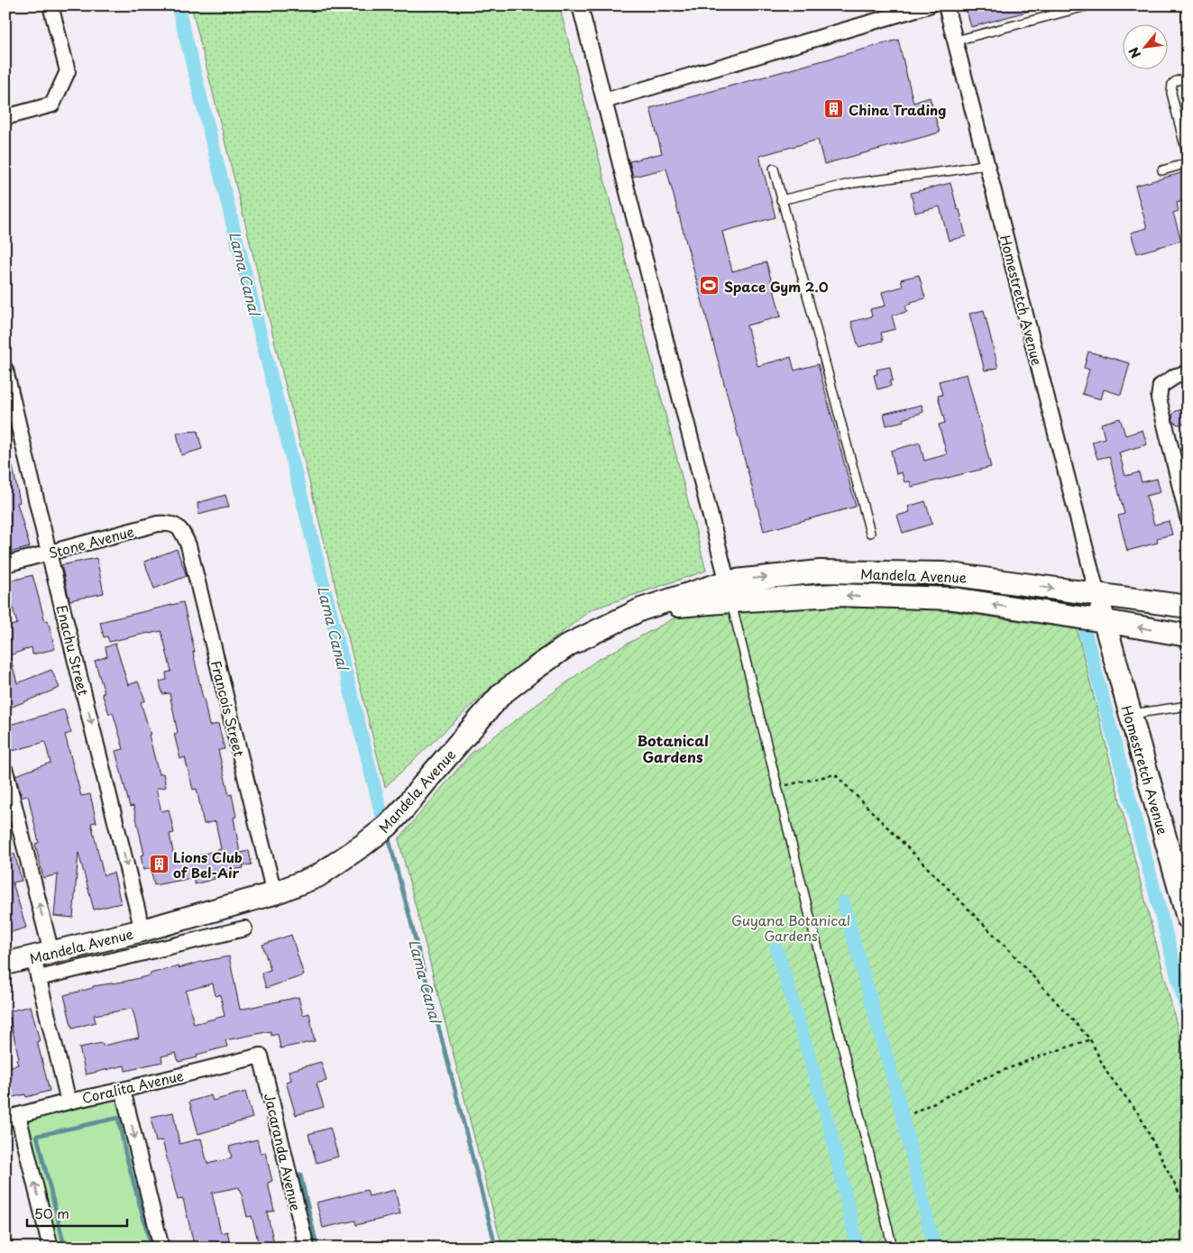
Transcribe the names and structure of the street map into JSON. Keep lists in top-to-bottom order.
{
  "streets": {
    "main road": ["Homestretch Avenue", "Mandela Avenue"],
    "street": [
      "Stone Avenue",
      "Enachu Street",
      "Francois Street",
      "Coralita Avenue",
      "Jacaranda Avenue"
    ]
  },
  "crossings": [
    ["Homestretch Avenue", "Mandela Avenue"],
    ["Stone Avenue", "Enachu Street"],
    ["Stone Avenue", "Francois Street"],
    ["Mandela Avenue", "Enachu Street"],
    ["Mandela Avenue", "Francois Street"],
    ["Coralita Avenue", "Jacaranda Avenue"]
  ],
  "districts": ["Botanical Gardens"],
  "water": ["Lama Canal"],
  "parks": ["Guyana Botanical Gardens"],
  "places": {
    "building": ["China Trading", "Lions Club of Bel-Air"],
    "sports": ["Space Gym 2.0"]
  },
  "scale_bar": "50 m",
  "north": "bottom left"
}
